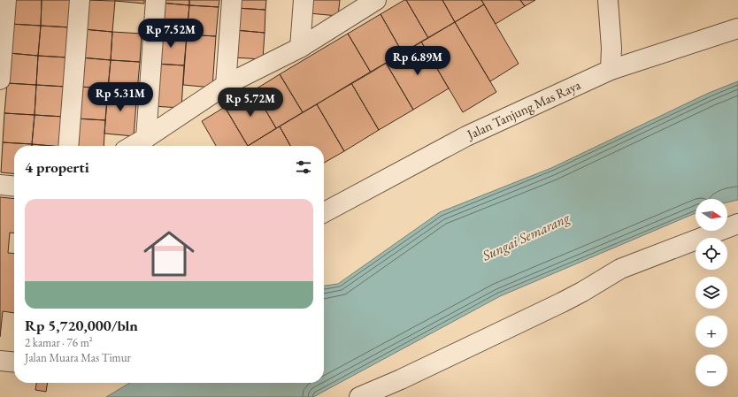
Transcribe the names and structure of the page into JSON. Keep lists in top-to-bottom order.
{
  "streets": {
    "street": ["Jalan Tanjung Mas Raya"]
  },
  "water": ["Sungai Semarang"],
  "north": "right",
  "page": {
    "price": [
      "Rp 7.52M",
      "Rp 6.89M",
      "Rp 5.31M",
      "Rp 5.72M"
    ],
    "heading": "4 properti",
    "list": [
      {
        "name": "Rp 5,720,000/bln",
        "note": "2 kamar · 76 m² · Jalan Muara Mas Timur"
      }
    ],
    "map_buttons": ["+", "−"]
  }
}
